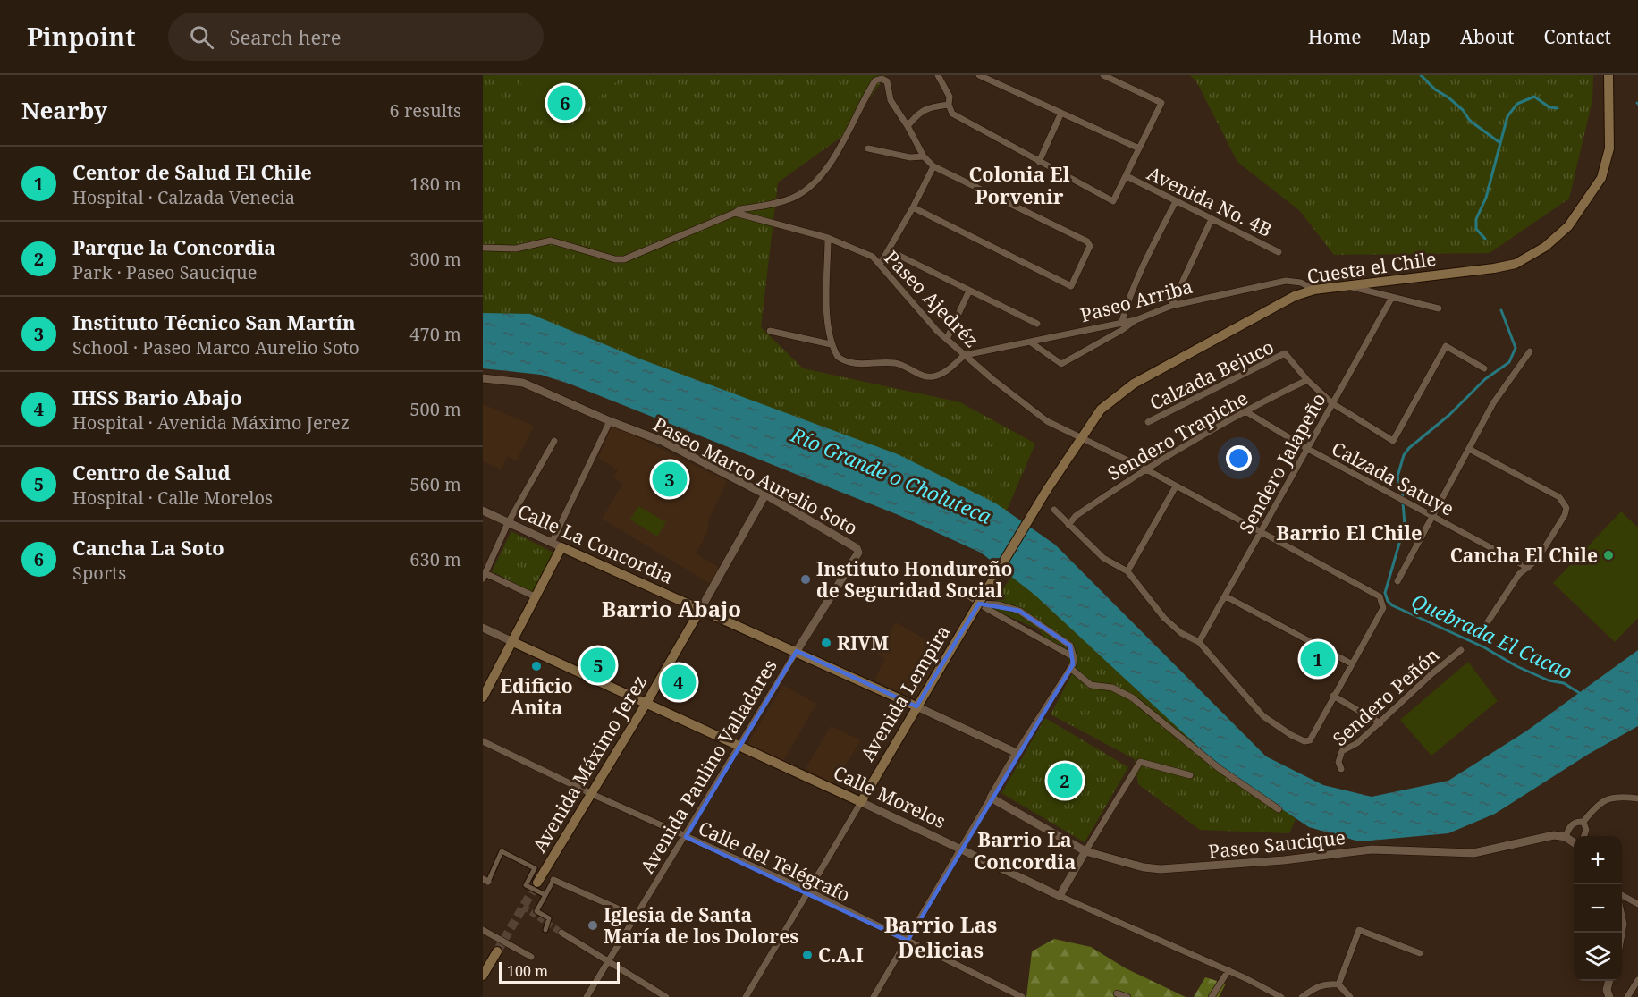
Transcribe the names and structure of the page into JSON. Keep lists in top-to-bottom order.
{
  "streets": {
    "main road": [
      "Cuesta el Chile",
      "Calle La Concordia",
      "Avenida Lempira",
      "Avenida Máximo Jerez",
      "Calle Morelos"
    ],
    "street": [
      "Avenida No. 4B",
      "Paseo Ajedréz",
      "Paseo Arriba",
      "Calzada Bejuco",
      "Sendero Trapiche",
      "Sendero Jalapeño",
      "Paseo Marco Aurelio Soto",
      "Calzada Satuye",
      "Sendero Peñón",
      "Avenida Paulino Valladares",
      "Paseo Saucique",
      "Calle del Telégrafo"
    ]
  },
  "crossings": [
    ["Cuesta el Chile", "Paseo Ajedréz"],
    ["Cuesta el Chile", "Paseo Arriba"],
    ["Cuesta el Chile", "Avenida Lempira"],
    ["Paseo Ajedréz", "Paseo Arriba"],
    ["Paseo Ajedréz", "Sendero Trapiche"],
    ["Paseo Ajedréz", "Sendero Jalapeño"],
    ["Calzada Bejuco", "Sendero Trapiche"],
    ["Calzada Bejuco", "Sendero Jalapeño"],
    ["Sendero Trapiche", "Calzada Satuye"],
    ["Sendero Jalapeño", "Calzada Satuye"],
    ["Paseo Marco Aurelio Soto", "Avenida Máximo Jerez"],
    ["Paseo Marco Aurelio Soto", "Avenida Paulino Valladares"],
    ["Calle La Concordia", "Avenida Lempira"],
    ["Calle La Concordia", "Avenida Máximo Jerez"],
    ["Calle La Concordia", "Avenida Paulino Valladares"],
    ["Avenida Lempira", "Calle Morelos"],
    ["Avenida Lempira", "Calle del Telégrafo"],
    ["Avenida Máximo Jerez", "Calle Morelos"],
    ["Avenida Máximo Jerez", "Calle del Telégrafo"],
    ["Avenida Paulino Valladares", "Calle Morelos"],
    ["Avenida Paulino Valladares", "Calle del Telégrafo"]
  ],
  "districts": [
    "Colonia El Porvenir",
    "Barrio El Chile",
    "Barrio Abajo",
    "Barrio La Concordia",
    "Barrio Las Delicias"
  ],
  "water": ["Río Grande o Choluteca", "Quebrada El Cacao"],
  "places": [
    "Cancha El Chile",
    "Instituto Hondureño de Seguridad Social",
    "RIVM",
    "Edificio Anita",
    "Iglesia de Santa María de los Dolores",
    "C.A.I"
  ],
  "scale_bar": "100 m",
  "page": {
    "header": "Pinpoint",
    "search": "Search here",
    "nav": [
      "Home",
      "Map",
      "About",
      "Contact"
    ],
    "heading": ["Nearby", "6 results"],
    "pins": [
      "6",
      "3",
      "1",
      "5",
      "4",
      "2"
    ],
    "list": [
      {
        "mark": "1",
        "name": "Centor de Salud El Chile",
        "note": "Hospital · Calzada Venecia",
        "value": "180 m"
      },
      {
        "mark": "2",
        "name": "Parque la Concordia",
        "note": "Park · Paseo Saucique",
        "value": "300 m"
      },
      {
        "mark": "3",
        "name": "Instituto Técnico San Martín",
        "note": "School · Paseo Marco Aurelio Soto",
        "value": "470 m"
      },
      {
        "mark": "4",
        "name": "IHSS Bario Abajo",
        "note": "Hospital · Avenida Máximo Jerez",
        "value": "500 m"
      },
      {
        "mark": "5",
        "name": "Centro de Salud",
        "note": "Hospital · Calle Morelos",
        "value": "560 m"
      },
      {
        "mark": "6",
        "name": "Cancha La Soto",
        "note": "Sports",
        "value": "630 m"
      }
    ],
    "map_buttons": ["+", "−"],
    "scale": "100 m"
  }
}
